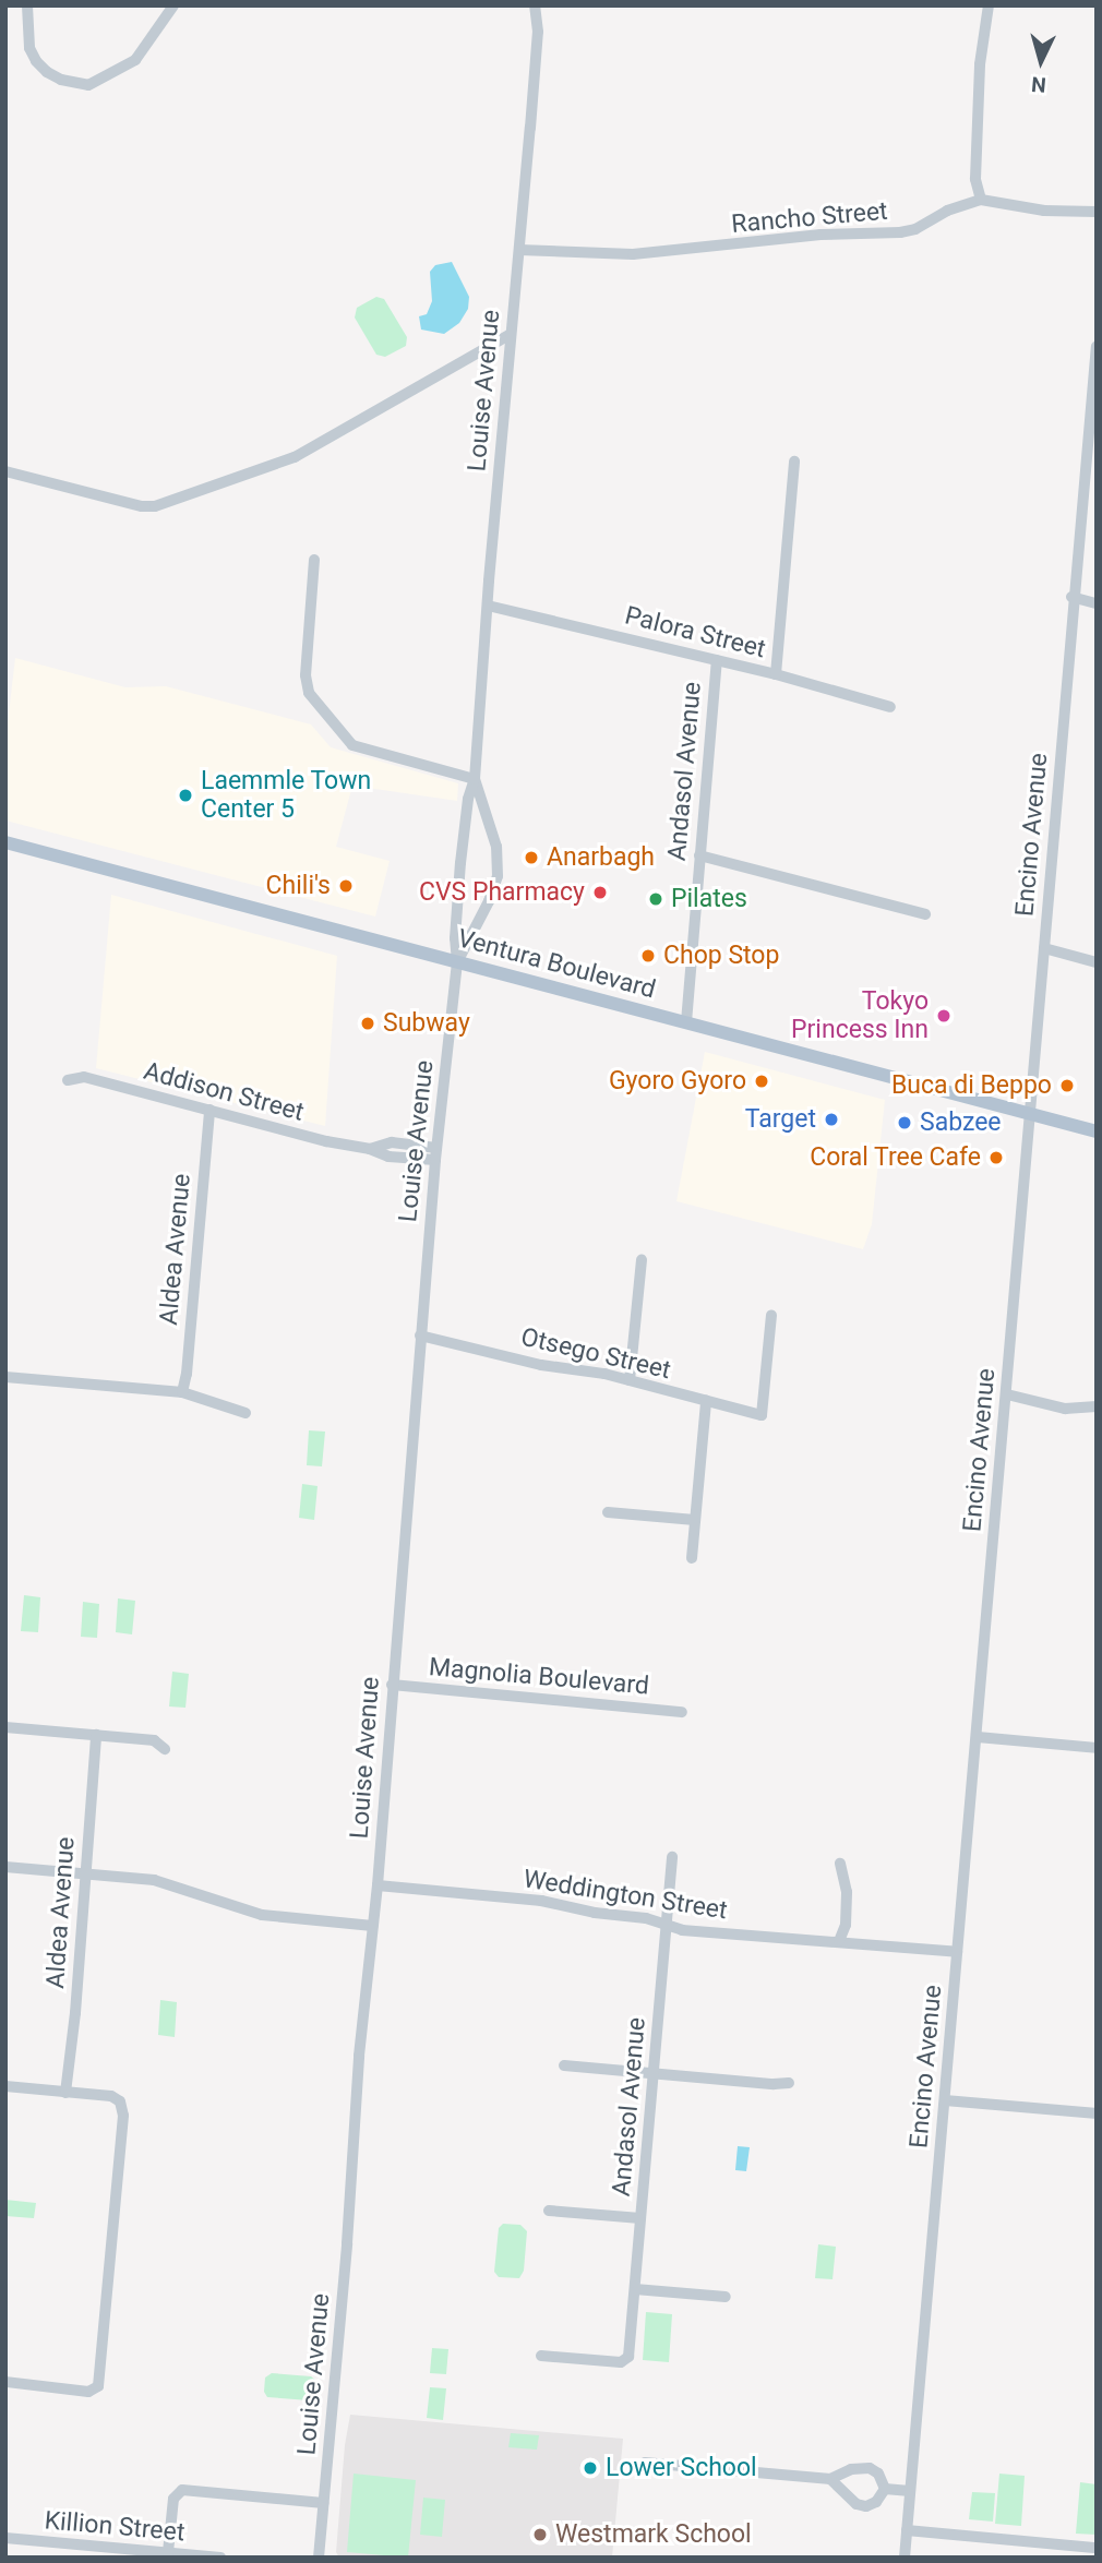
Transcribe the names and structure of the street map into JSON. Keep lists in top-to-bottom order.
{
  "streets": {
    "main road": ["Ventura Boulevard"],
    "street": [
      "Rancho Street",
      "Louise Avenue",
      "Palora Street",
      "Andasol Avenue",
      "Encino Avenue",
      "Addison Street",
      "Aldea Avenue",
      "Otsego Street",
      "Magnolia Boulevard",
      "Weddington Street",
      "Killion Street"
    ]
  },
  "crossings": [
    ["Rancho Street", "Louise Avenue"],
    ["Louise Avenue", "Palora Street"],
    ["Louise Avenue", "Ventura Boulevard"],
    ["Louise Avenue", "Addison Street"],
    ["Louise Avenue", "Otsego Street"],
    ["Louise Avenue", "Magnolia Boulevard"],
    ["Louise Avenue", "Weddington Street"],
    ["Palora Street", "Andasol Avenue"],
    ["Andasol Avenue", "Ventura Boulevard"],
    ["Andasol Avenue", "Weddington Street"],
    ["Encino Avenue", "Ventura Boulevard"],
    ["Encino Avenue", "Weddington Street"],
    ["Addison Street", "Aldea Avenue"]
  ],
  "places": [
    "Laemmle Town Center 5",
    "Anarbagh",
    "Chili's",
    "CVS Pharmacy",
    "Pilates",
    "Chop Stop",
    "Tokyo Princess Inn",
    "Subway",
    "Gyoro Gyoro",
    "Buca di Beppo",
    "Target",
    "Sabzee",
    "Coral Tree Cafe",
    "Lower School",
    "Westmark School"
  ],
  "north": "bottom"
}
